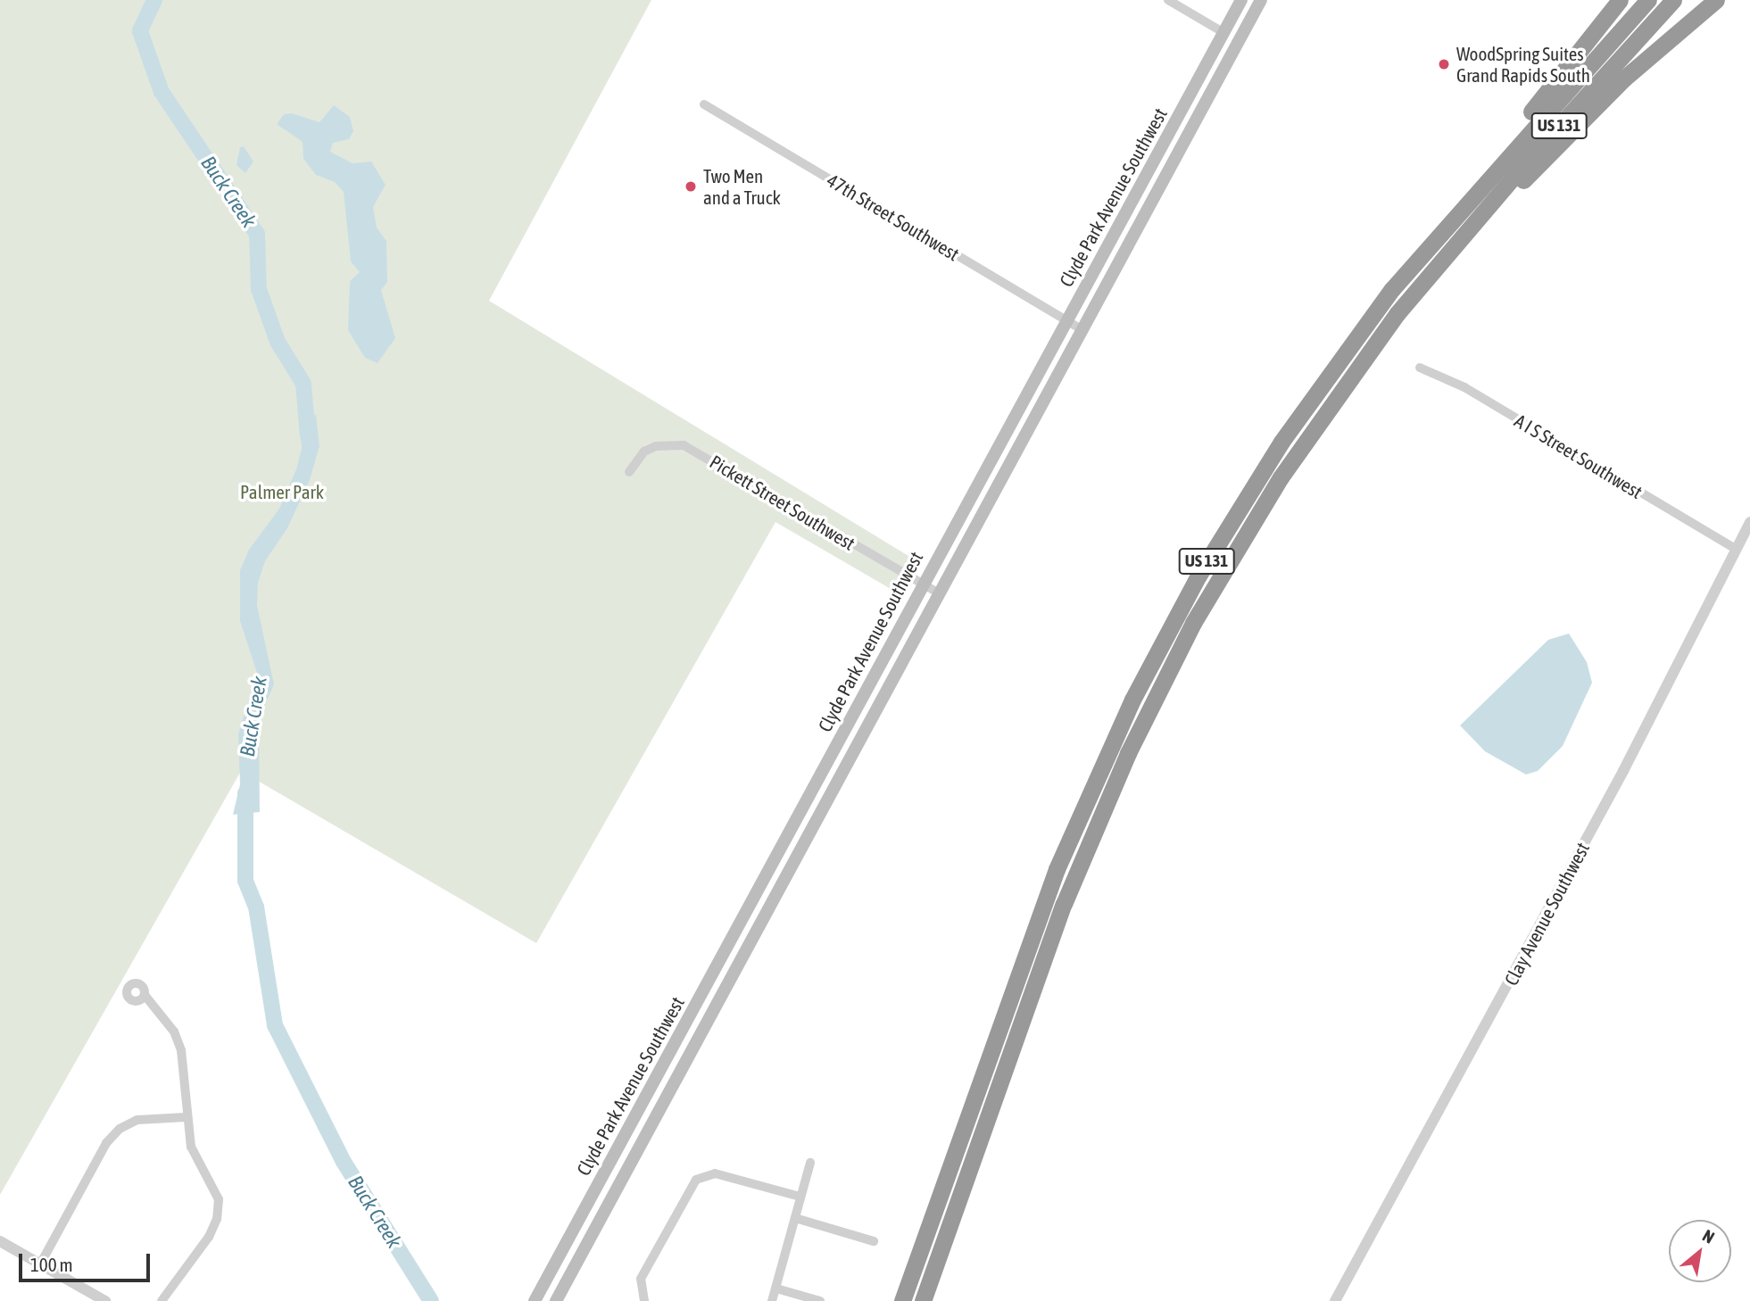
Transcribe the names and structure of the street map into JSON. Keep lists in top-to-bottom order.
{
  "streets": {
    "highway": ["US 131"],
    "main road": ["Clyde Park Avenue Southwest"],
    "street": [
      "47th Street Southwest",
      "A I S Street Southwest",
      "Pickett Street Southwest",
      "Clay Avenue Southwest"
    ]
  },
  "crossings": [
    ["Clyde Park Avenue Southwest", "47th Street Southwest"],
    ["Clyde Park Avenue Southwest", "Pickett Street Southwest"],
    ["A I S Street Southwest", "Clay Avenue Southwest"]
  ],
  "water": ["Buck Creek"],
  "parks": ["Palmer Park"],
  "places": ["WoodSpring Suites Grand Rapids South", "Two Men and a Truck"],
  "scale_bar": "100 m",
  "north": "top right"
}
